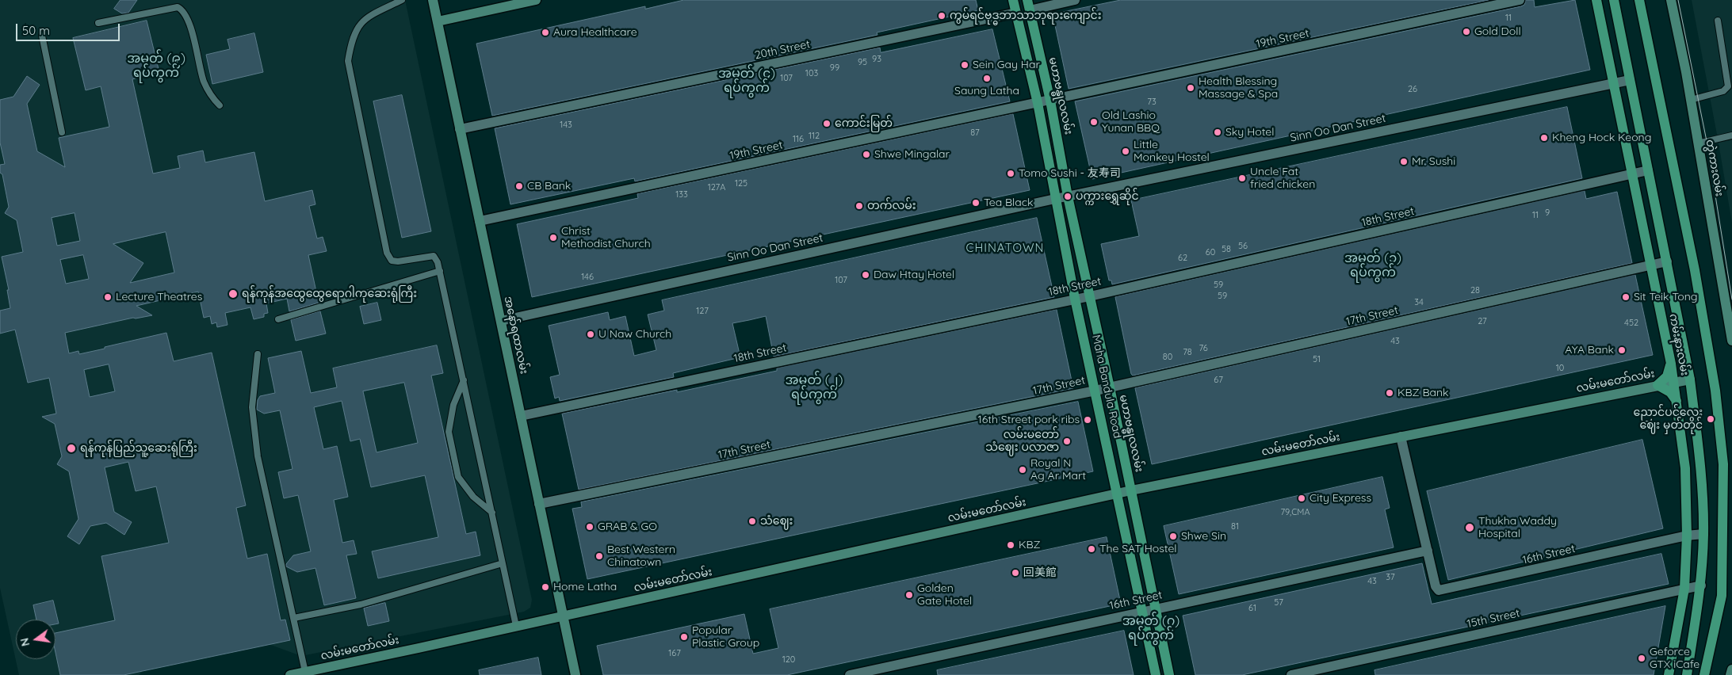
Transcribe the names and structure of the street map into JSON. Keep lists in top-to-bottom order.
{
  "streets": {
    "main road": [
      "မဟာဗန္ဓုလလမ်း",
      "တွဲကားလမ်း",
      "အနော်ရထာလမ်း",
      "ကမ်းနားလမ်း",
      "လမ်းမတော်လမ်း",
      "Maha Bandula Road"
    ],
    "street": [
      "19th Street",
      "20th Street",
      "Sinn Oo Dan Street",
      "18th Street",
      "17th Street",
      "16th Street",
      "15th Street"
    ]
  },
  "crossings": [
    ["19th Street", "မဟာဗန္ဓုလလမ်း"],
    ["19th Street", "အနော်ရထာလမ်း"],
    ["19th Street", "Maha Bandula Road"],
    ["20th Street", "အနော်ရထာလမ်း"],
    ["မဟာဗန္ဓုလလမ်း", "Sinn Oo Dan Street"],
    ["မဟာဗန္ဓုလလမ်း", "18th Street"],
    ["မဟာဗန္ဓုလလမ်း", "17th Street"],
    ["မဟာဗန္ဓုလလမ်း", "လမ်းမတော်လမ်း"],
    ["မဟာဗန္ဓုလလမ်း", "16th Street"],
    ["Sinn Oo Dan Street", "အနော်ရထာလမ်း"],
    ["Sinn Oo Dan Street", "ကမ်းနားလမ်း"],
    ["Sinn Oo Dan Street", "Maha Bandula Road"],
    ["18th Street", "အနော်ရထာလမ်း"],
    ["18th Street", "ကမ်းနားလမ်း"],
    ["18th Street", "Maha Bandula Road"],
    ["17th Street", "အနော်ရထာလမ်း"],
    ["17th Street", "ကမ်းနားလမ်း"],
    ["17th Street", "Maha Bandula Road"],
    ["အနော်ရထာလမ်း", "လမ်းမတော်လမ်း"],
    ["ကမ်းနားလမ်း", "လမ်းမတော်လမ်း"],
    ["ကမ်းနားလမ်း", "16th Street"],
    ["ကမ်းနားလမ်း", "15th Street"],
    ["လမ်းမတော်လမ်း", "Maha Bandula Road"],
    ["လမ်းမတော်လမ်း", "16th Street"],
    ["Maha Bandula Road", "16th Street"]
  ],
  "districts": [
    "အမှတ် (၉) ရပ်ကွက်",
    "အမှတ် (၄) ရပ်ကွက်",
    "CHINATOWN",
    "အမှတ် (၁) ရပ်ကွက်",
    "အမှတ် (၂) ရပ်ကွက်",
    "အမှတ် (၇) ရပ်ကွက်"
  ],
  "places": [
    "ကွမ်ရင်ဗုဒ္ဓဘာသာဘုရားကျောင်း",
    "Gold Doll",
    "Aura Healthcare",
    "Sein Gay Har",
    "Saung Latha",
    "Health Blessing Massage & Spa",
    "Old Lashio Yunan BBQ",
    "ကောင်းမြတ်",
    "Sky Hotel",
    "Kheng Hock Keong",
    "Little Monkey Hostel",
    "Shwe Mingalar",
    "Mr. Sushi",
    "Tomo Sushi - 友寿司",
    "Uncle Fat fried chicken",
    "CB Bank",
    "ပက္ကားရွှေဆိုင်",
    "Tea Black",
    "တက်လမ်း",
    "Christ Methodist Church",
    "Daw Htay Hotel",
    "ရန်ကုန်အထွေထွေရောဂါကုဆေးရုံကြီး",
    "Lecture Theatres",
    "Sit Teik Tong",
    "U Naw Church",
    "AYA Bank",
    "KBZ Bank",
    "ညောင်ပင်လေး ဈေး မှတ်တိုင်",
    "16th Street pork ribs",
    "လမ်းမတော် သံဈေး ပလာဇာ",
    "ရန်ကုန်ပြည်သူ့ဆေးရုံကြီး",
    "Royal N Ag Ar Mart",
    "City Express",
    "သံဈေး",
    "GRAB & GO",
    "Thukha Waddy Hospital",
    "Shwe Sin",
    "KBZ",
    "The SAT Hostel",
    "Best Western Chinatown",
    "回美館",
    "Home Latha",
    "Golden Gate Hotel",
    "Popular Plastic Group",
    "Geforce GTX iCafe"
  ],
  "house_numbers": [
    "11",
    "93",
    "95",
    "99",
    "103",
    "107",
    "26",
    "73",
    "143",
    "87",
    "112",
    "116",
    "125",
    "127A",
    "133",
    "9",
    "11",
    "56",
    "58",
    "60",
    "62",
    "146",
    "107",
    "59",
    "28",
    "59",
    "34",
    "127",
    "27",
    "452",
    "43",
    "76",
    "78",
    "80",
    "51",
    "10",
    "67",
    "79,CMA",
    "81",
    "37",
    "43",
    "57",
    "61",
    "167",
    "120"
  ],
  "scale_bar": "50 m",
  "north": "left"
}
